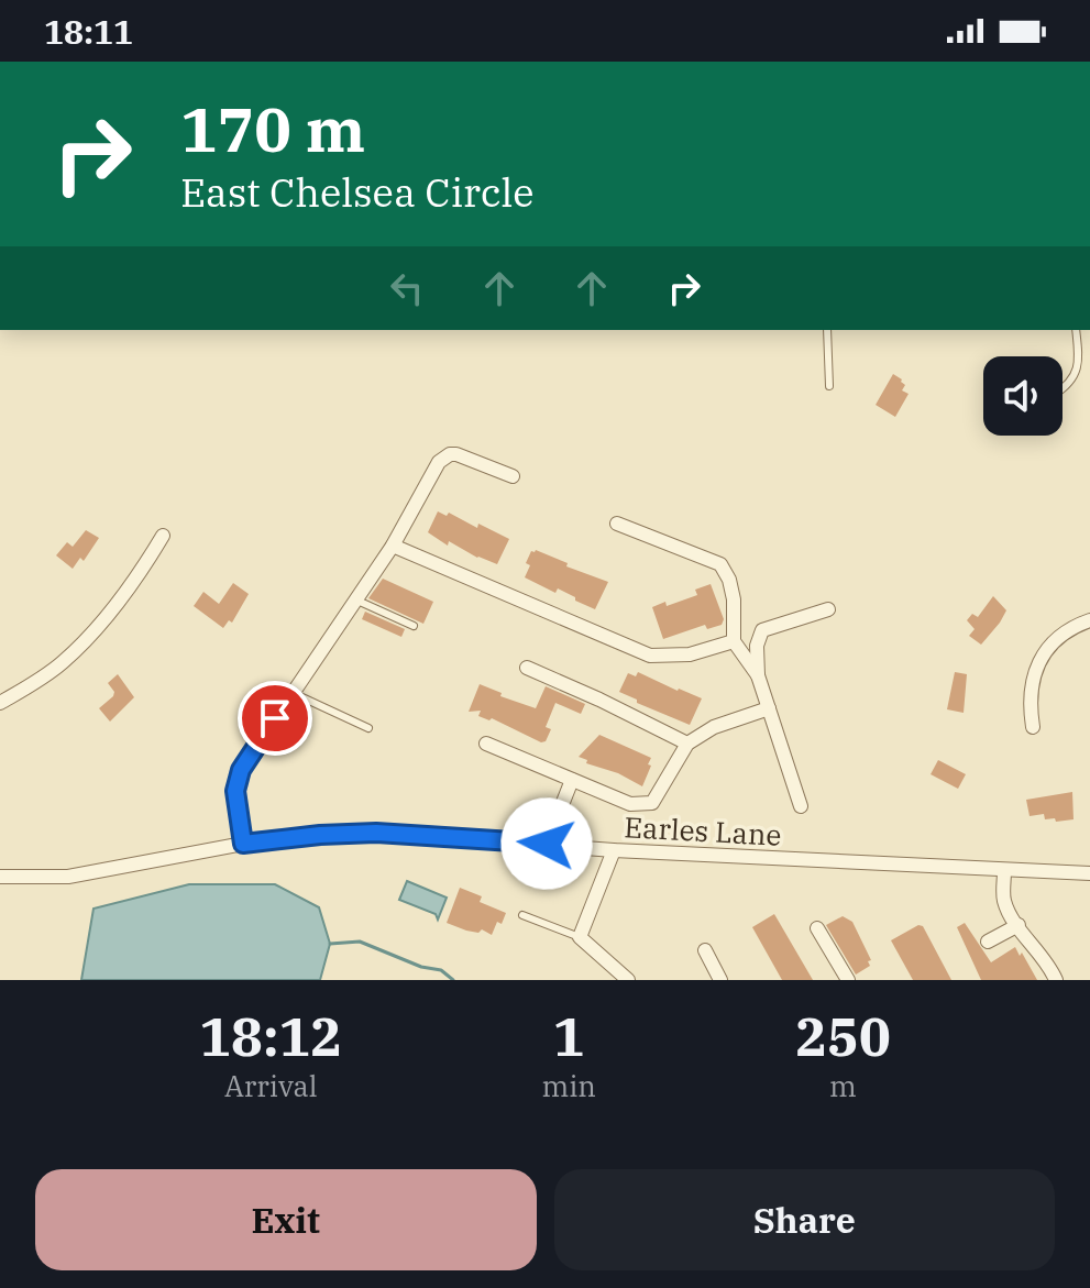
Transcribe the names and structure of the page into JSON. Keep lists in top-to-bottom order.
{
  "streets": {
    "street": ["Earles Lane"]
  },
  "page": {
    "status": "18:11",
    "turn": ["170 m", "East Chelsea Circle"],
    "eta": [
      "18:12",
      "Arrival",
      "1",
      "min",
      "250",
      "m"
    ],
    "buttons": ["Exit", "Share"]
  }
}
